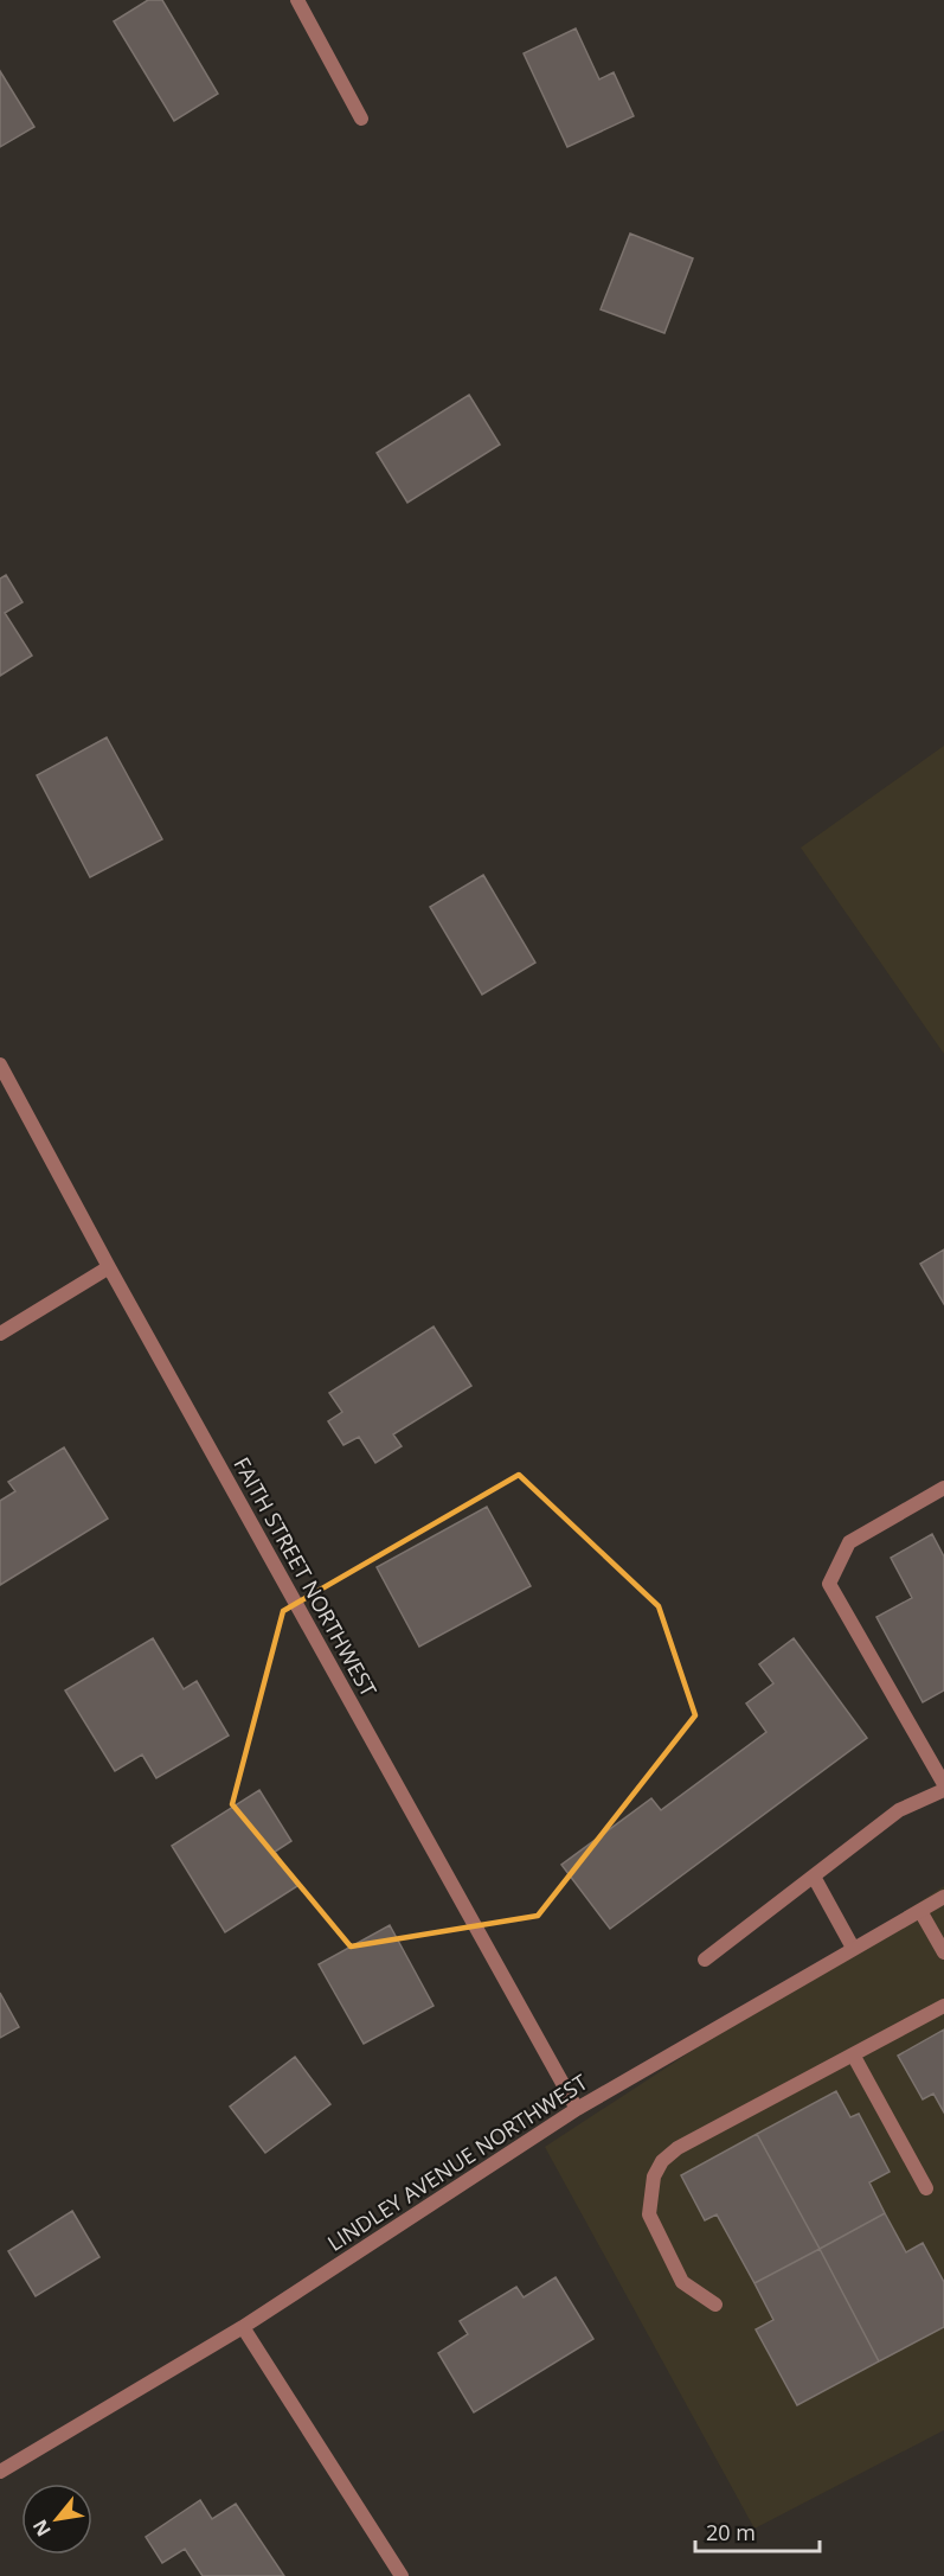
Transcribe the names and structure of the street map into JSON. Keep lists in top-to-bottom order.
{
  "streets": {
    "street": ["FAITH STREET NORTHWEST", "LINDLEY AVENUE NORTHWEST"]
  },
  "crossings": [
    ["FAITH STREET NORTHWEST", "LINDLEY AVENUE NORTHWEST"]
  ],
  "scale_bar": "20 m",
  "north": "bottom left"
}
